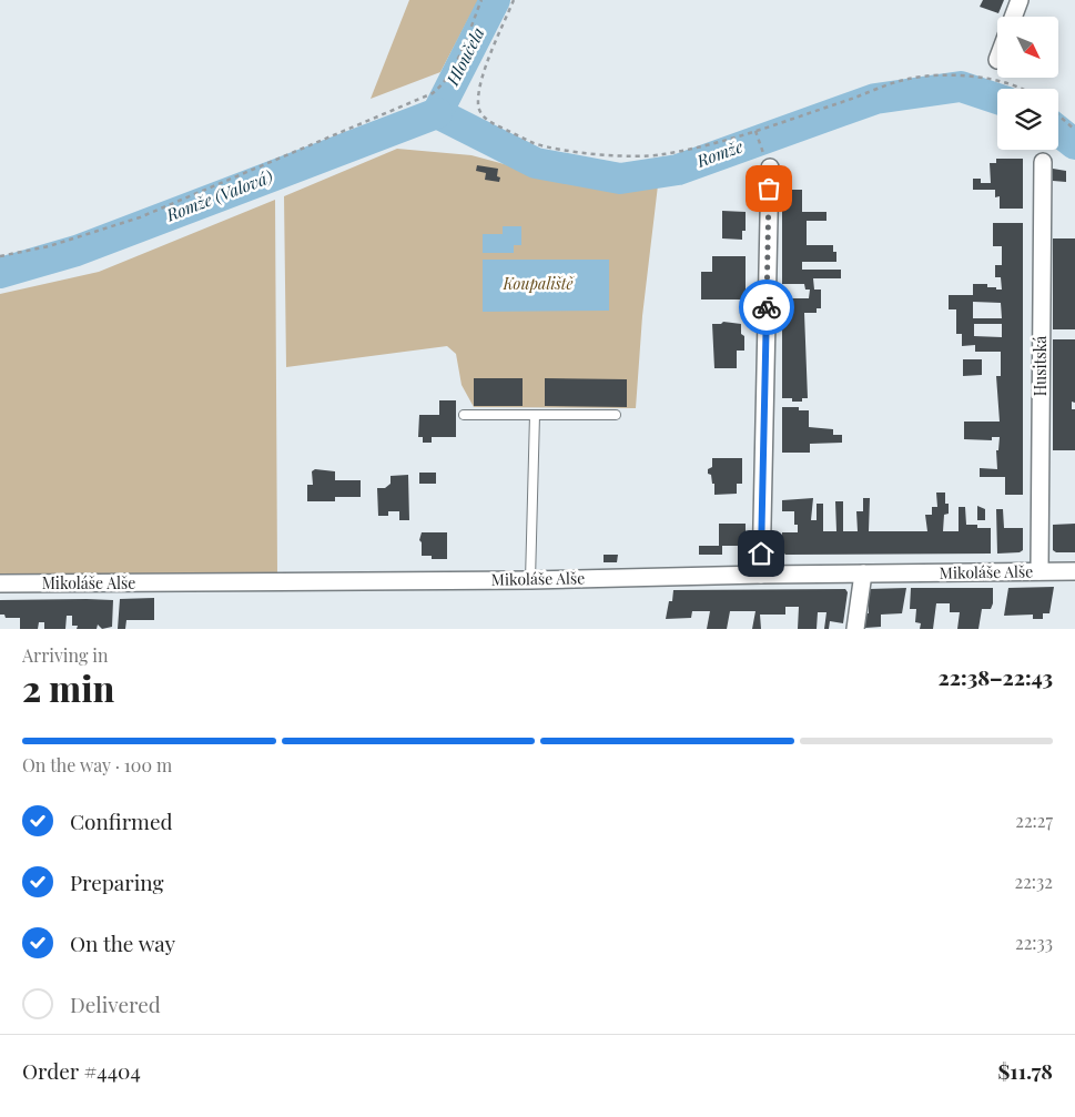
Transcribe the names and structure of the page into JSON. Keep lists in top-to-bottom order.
{
  "streets": {
    "street": ["Husitská", "Mikoláše Alše"]
  },
  "crossings": [
    ["Husitská", "Mikoláše Alše"]
  ],
  "water": ["Hloučela", "Romže", "Romže (Valová)"],
  "parks": ["Koupaliště"],
  "north": "bottom right",
  "page": {
    "heading": ["2 min", "Arriving in", "22:38–22:43"],
    "panel": ["Order #4404", "$11.78"],
    "bar": "On the way · 100 m",
    "list": [
      ["Confirmed", "22:27"],
      ["Preparing", "22:32"],
      ["On the way", "22:33"],
      "Delivered"
    ]
  }
}
